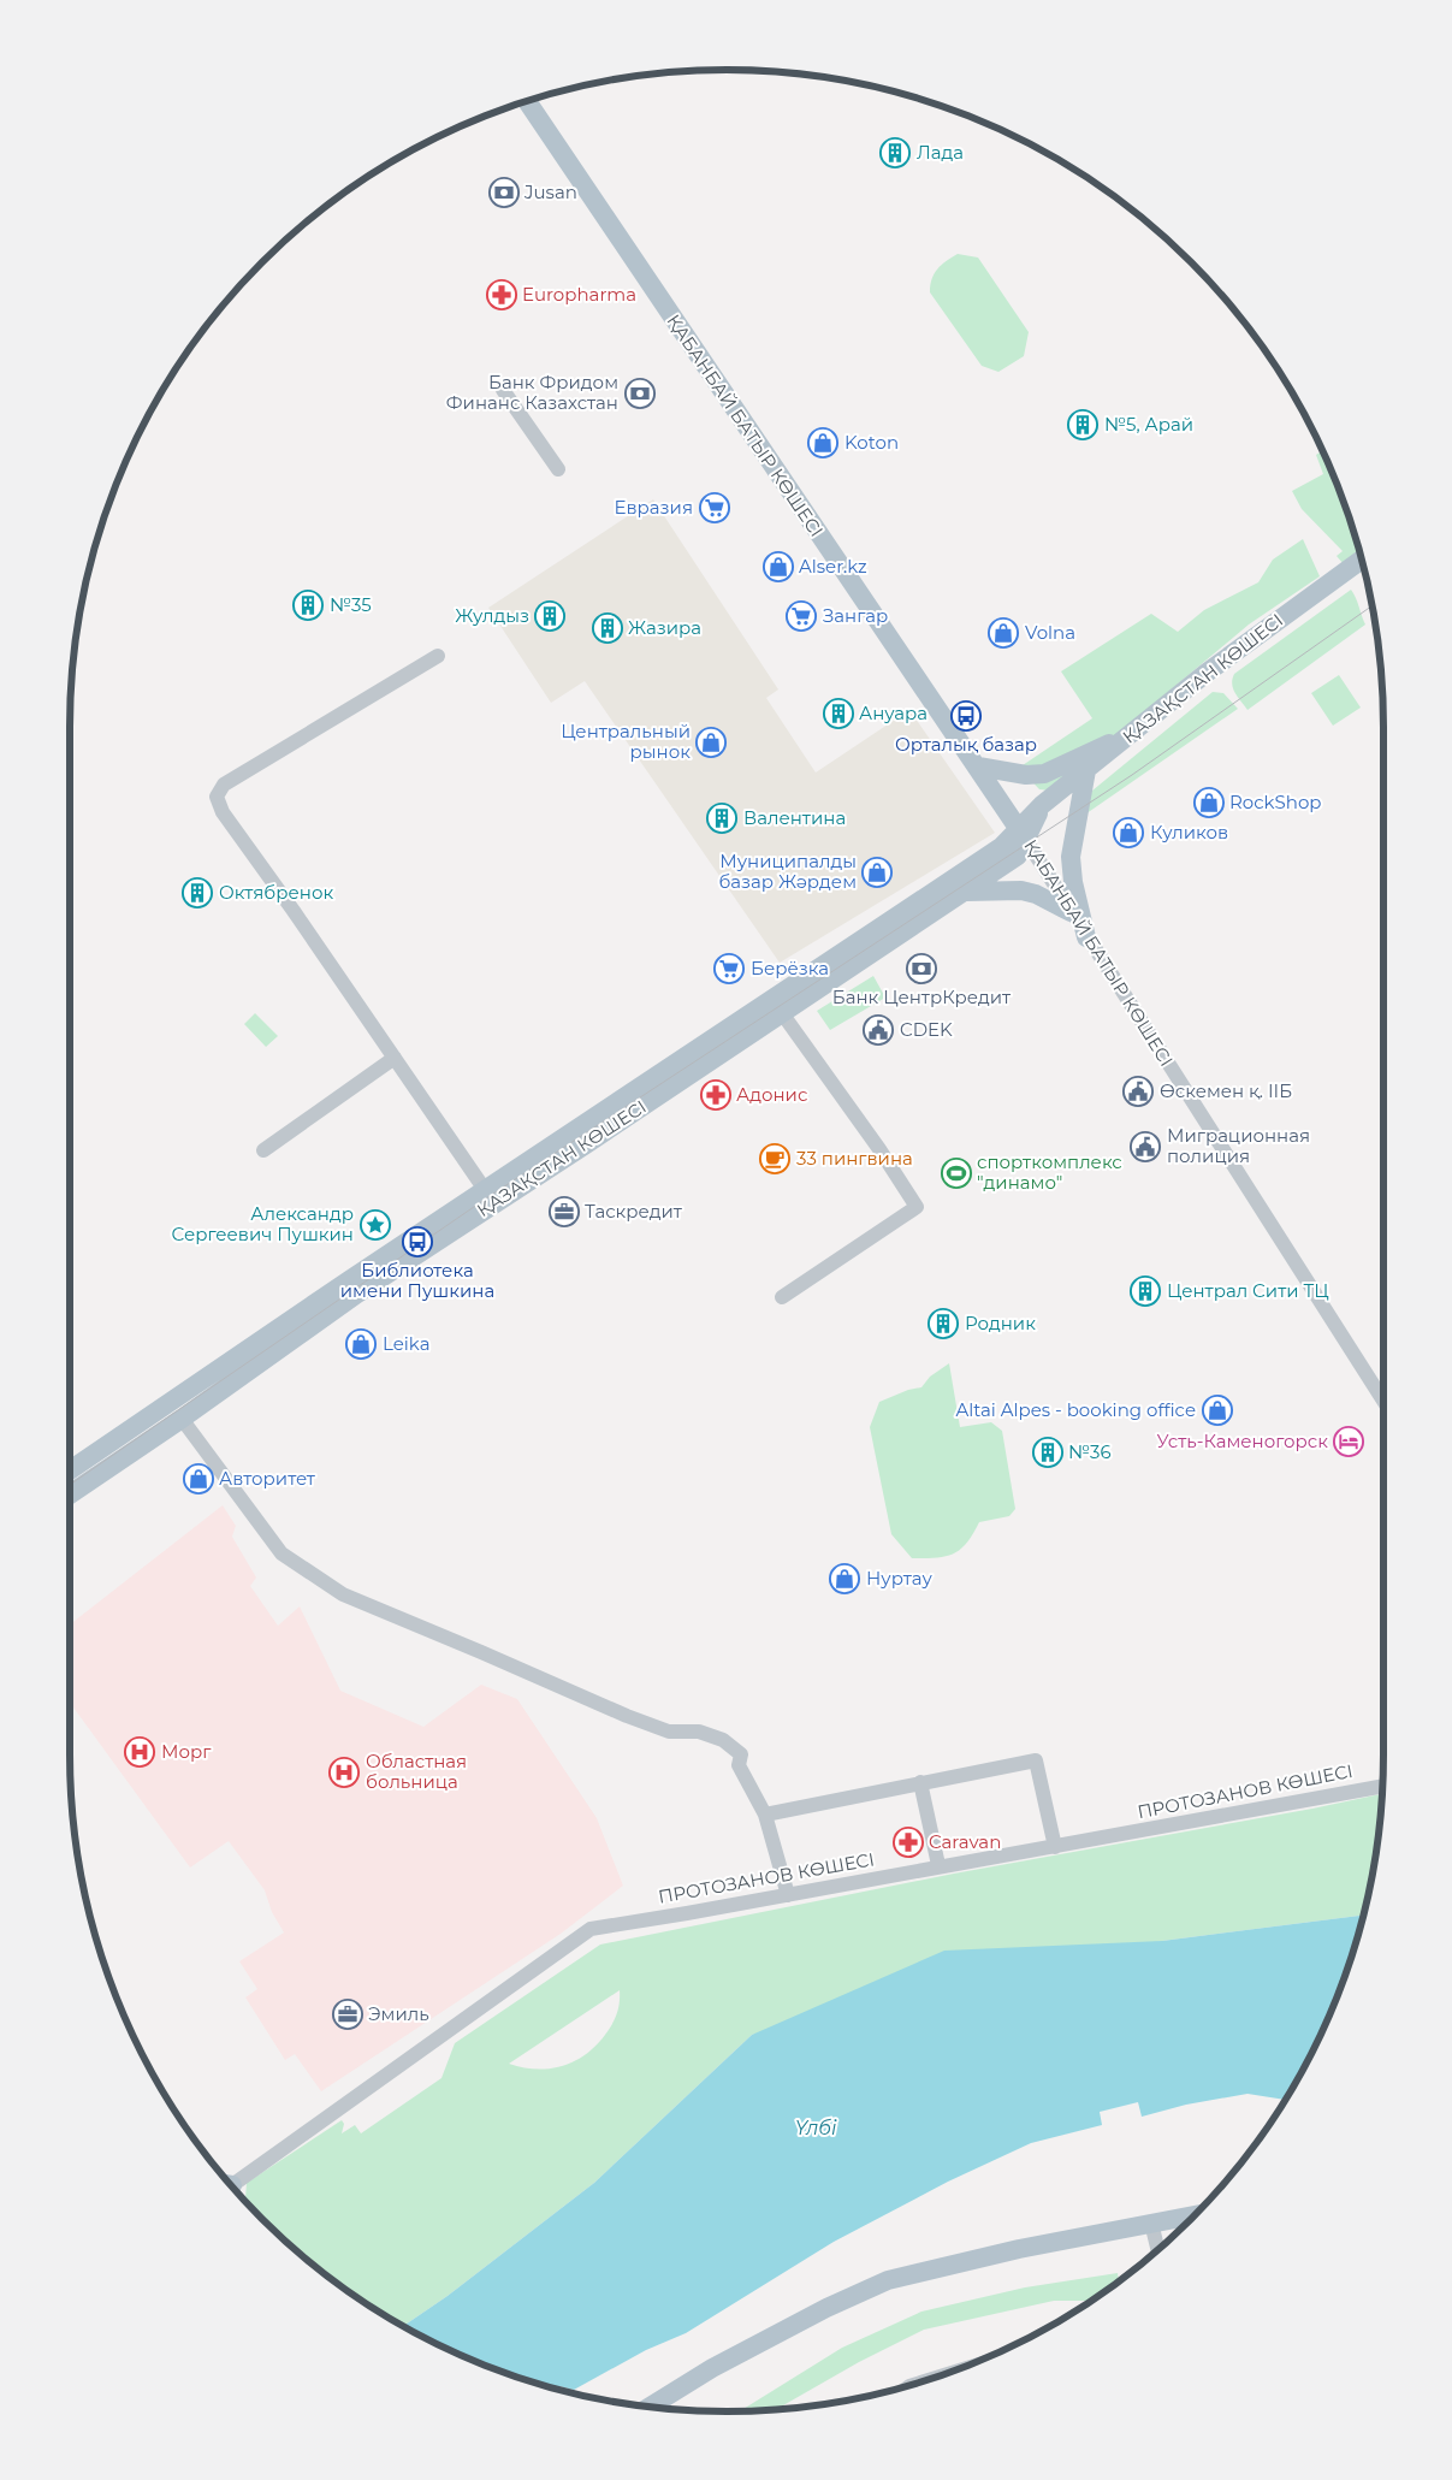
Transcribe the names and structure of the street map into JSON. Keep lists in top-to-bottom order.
{
  "streets": {
    "main road": ["ҚАБАНБАЙ БАТЫР КӨШЕСІ", "ҚАЗАҚСТАН КӨШЕСІ"],
    "street": ["ПРОТОЗАНОВ КӨШЕСІ"]
  },
  "crossings": [
    ["ҚАБАНБАЙ БАТЫР КӨШЕСІ", "ҚАЗАҚСТАН КӨШЕСІ"]
  ],
  "water": ["Үлбі"],
  "places": {
    "building": [
      "Лада",
      "№5, Арай",
      "№35",
      "Жулдыз",
      "Жазира",
      "Ануара",
      "Валентина",
      "Октябренок",
      "Централ Сити ТЦ",
      "Родник",
      "№36"
    ],
    "bank": ["Jusan", "Банк Фридом Финанс Казахстан", "Банк ЦентрКредит"],
    "pharmacy": ["Europharma", "Адонис", "Caravan"],
    "shop": [
      "Koton",
      "Alser.kz",
      "Volna",
      "Центральный рынок",
      "RockShop",
      "Куликов",
      "Муниципалды базар Жәрдем",
      "Leika",
      "Altai Alpes - booking office",
      "Авторитет",
      "Нуртау"
    ],
    "supermarket": ["Евразия", "Зангар", "Берёзка"],
    "bus stop": ["Орталық базар", "Библиотека имени Пушкина"],
    "public building": ["CDEK", "Өскемен қ. ІІБ", "Миграционная полиция"],
    "cafe": ["33 пингвина"],
    "sports": ["спорткомплекс \"динамо\""],
    "office": ["Таскредит", "Эмиль"],
    "place": ["Александр Сергеевич Пушкин"],
    "hotel": ["Усть-Каменогорск"],
    "hospital": ["Морг", "Областная больница"]
  }
}
